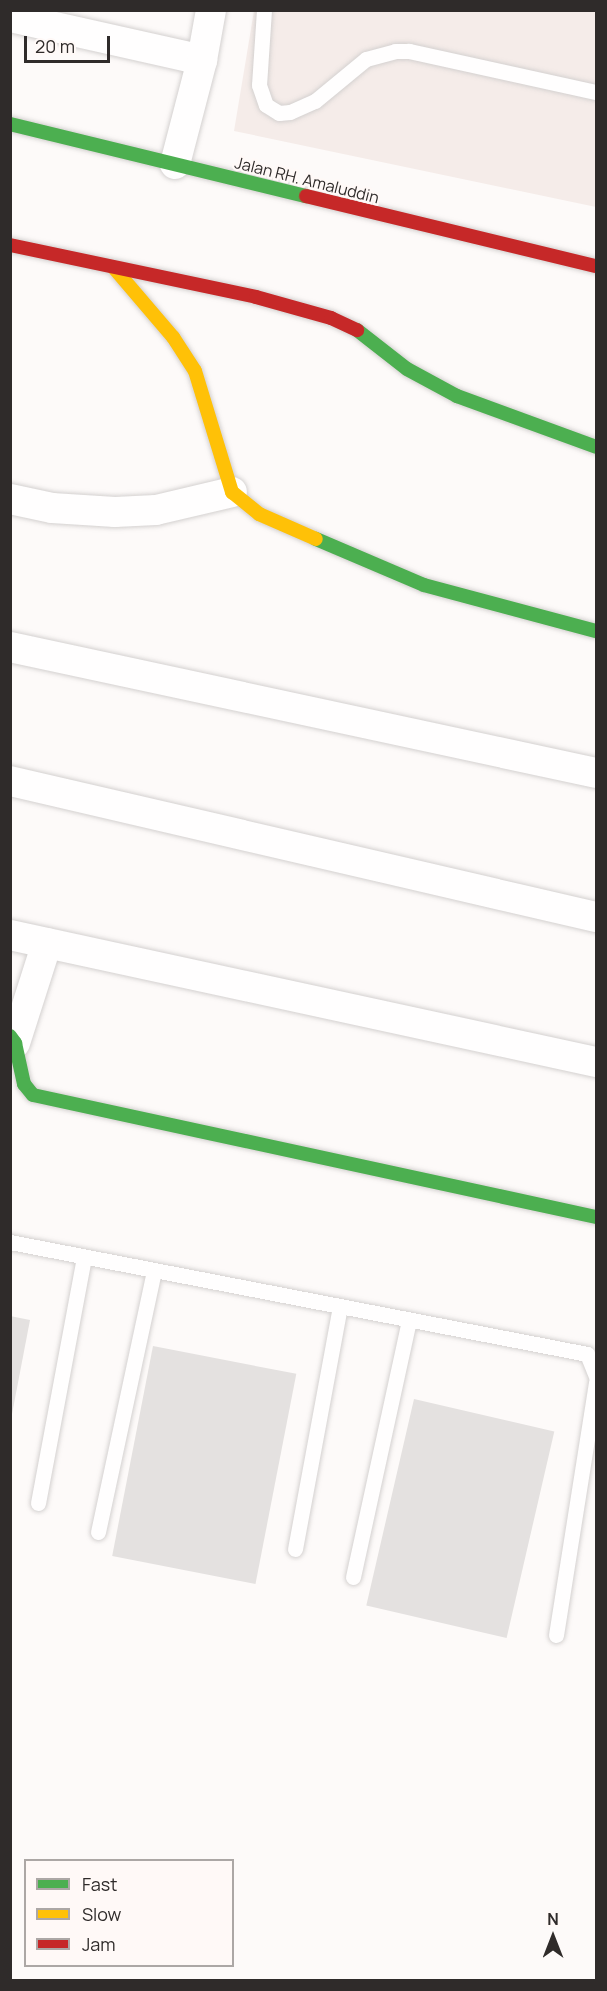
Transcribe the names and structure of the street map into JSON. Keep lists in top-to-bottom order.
{
  "streets": {
    "street": ["Jalan RH. Amaluddin"]
  },
  "legend": ["Fast", "Slow", "Jam"],
  "scale_bar": "20 m",
  "north": "top"
}
